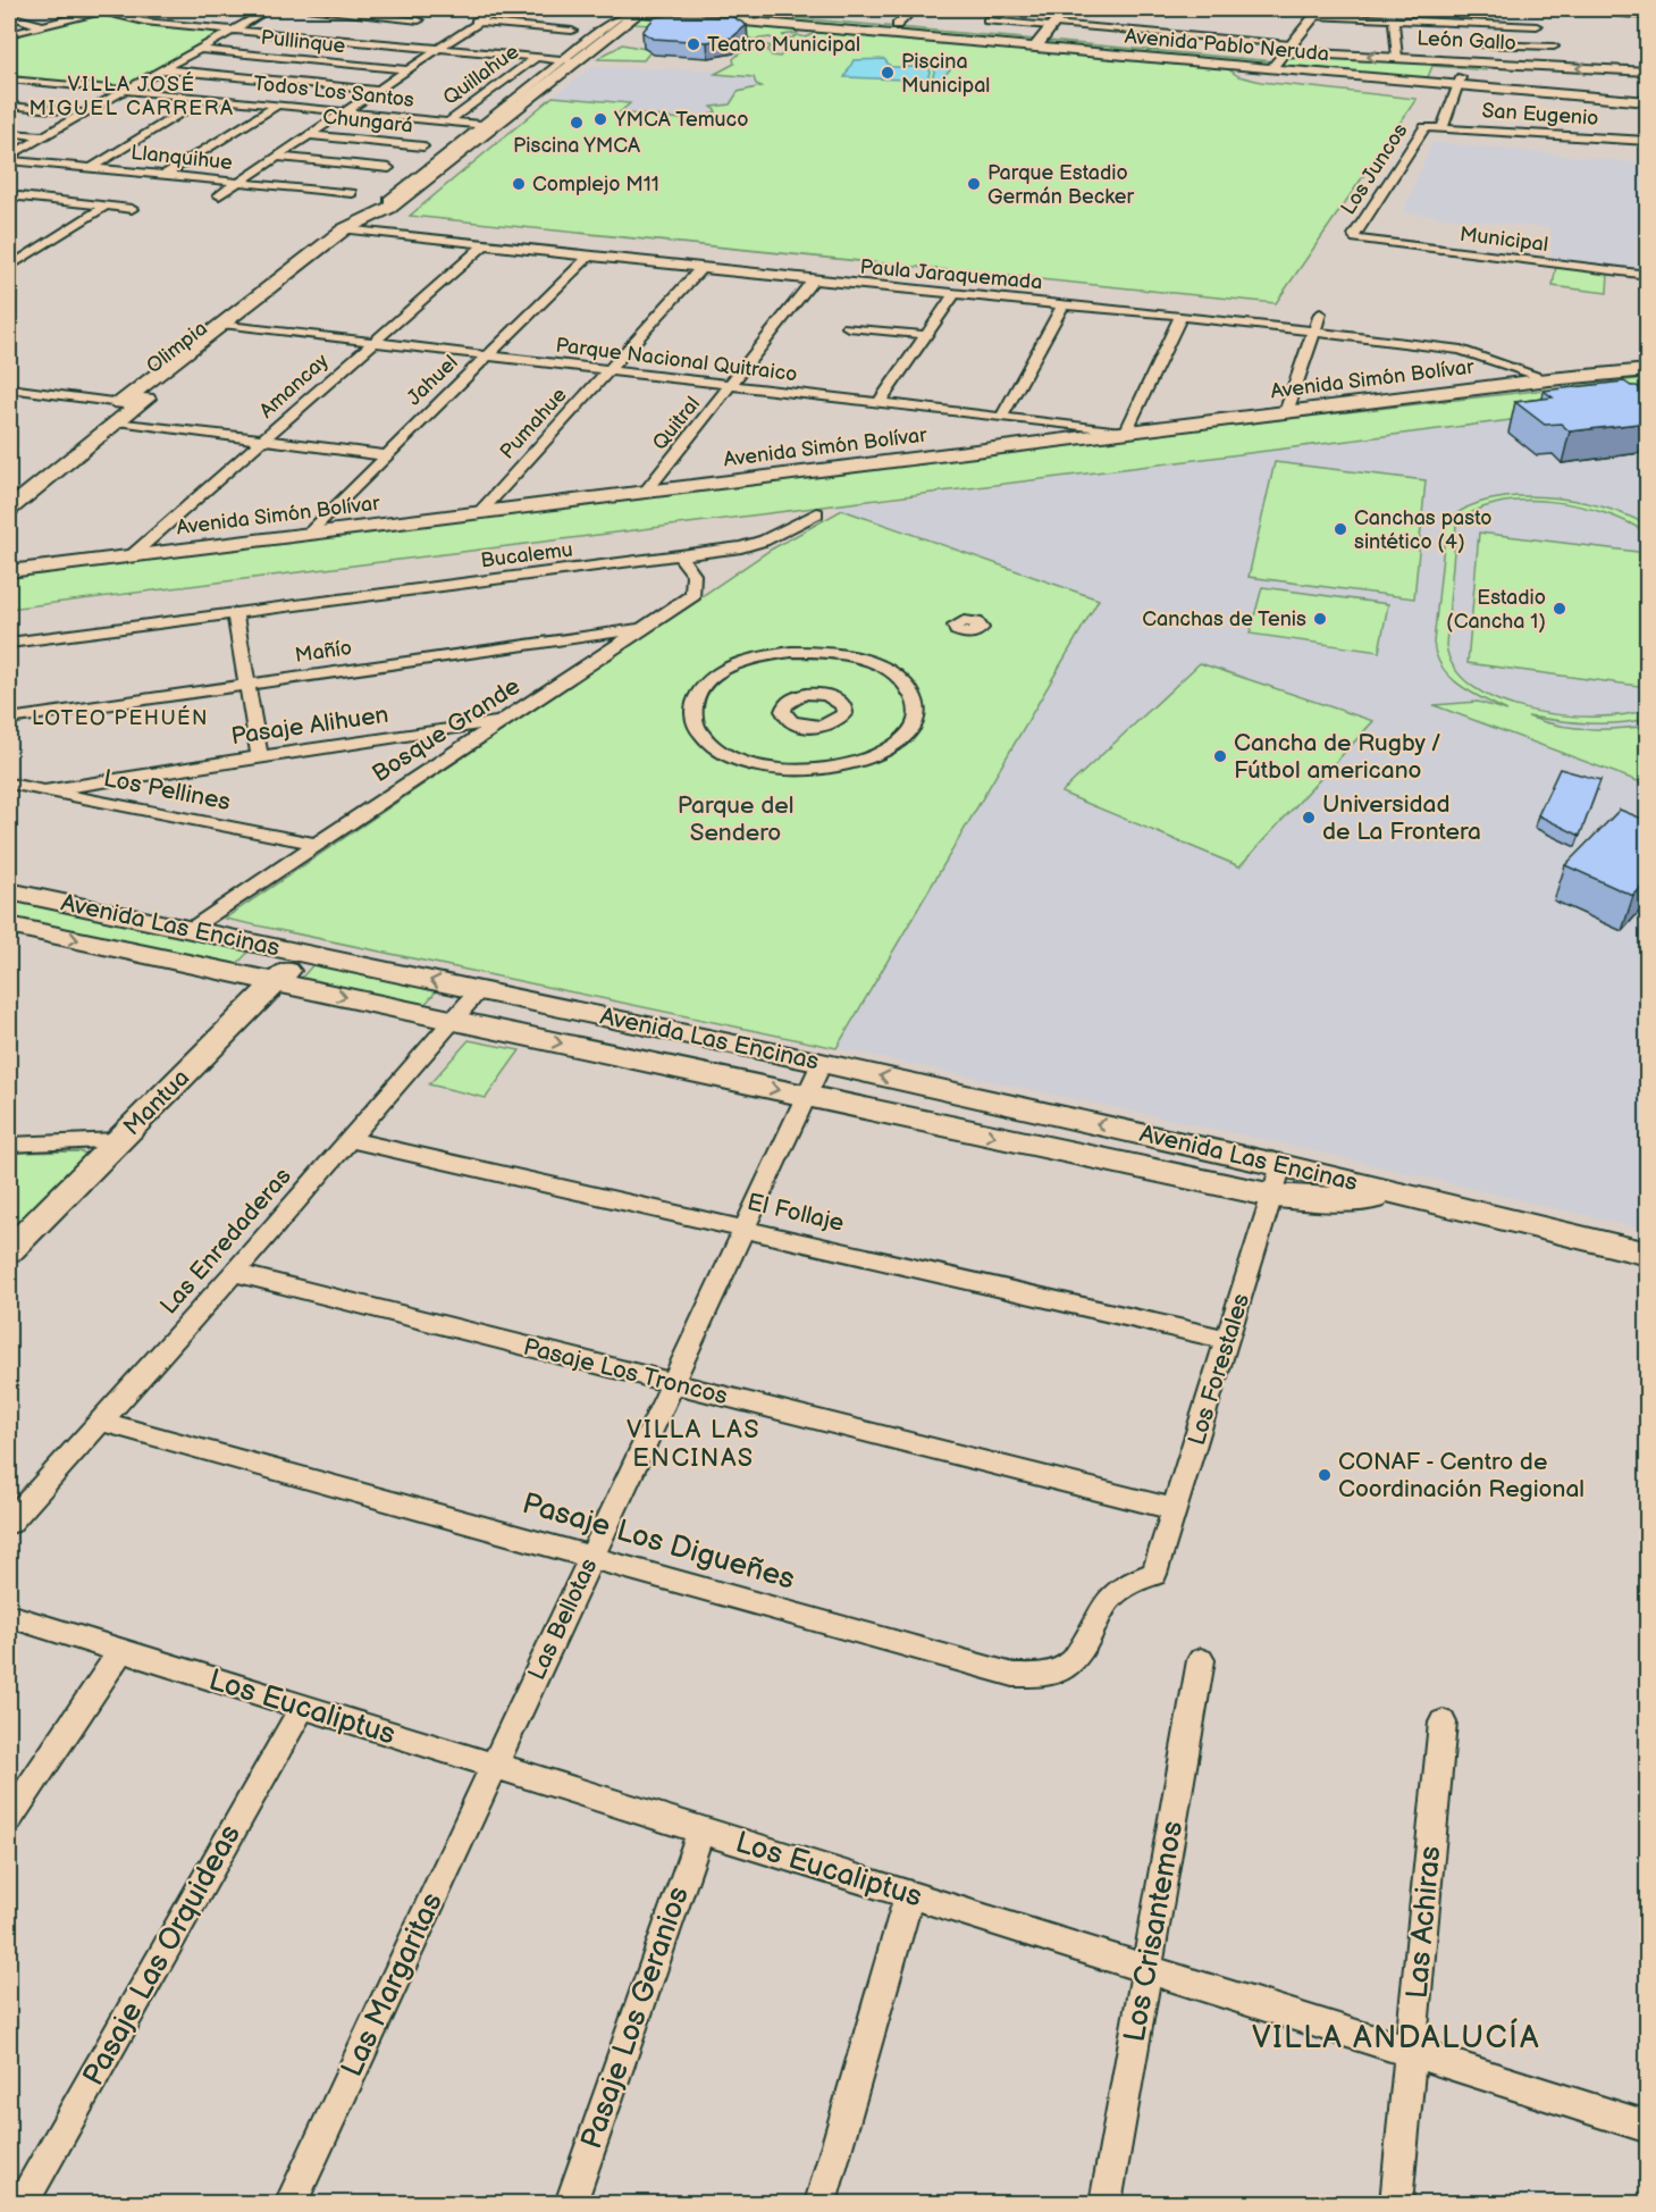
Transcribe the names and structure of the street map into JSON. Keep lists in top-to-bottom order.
{
  "streets": {
    "street": [
      "León Gallo",
      "Pullinque",
      "Avenida Pablo Neruda",
      "Quillahue",
      "Todos Los Santos",
      "San Eugenio",
      "Chungará",
      "Llanquihue",
      "Los Juncos",
      "Municipal",
      "Paula Jaraquemada",
      "Olimpia",
      "Parque Nacional Quitraico",
      "Avenida Simón Bolívar",
      "Jahuel",
      "Amancay",
      "Pumahue",
      "Quitral",
      "Bucalemu",
      "Mañío",
      "Pasaje Alihuen",
      "Bosque Grande",
      "Los Pellines",
      "Avenida Las Encinas",
      "Mantua",
      "El Follaje",
      "Las Enredaderas",
      "Los Forestales",
      "Pasaje Los Troncos",
      "Pasaje Los Digueñes",
      "Las Bellotas",
      "Los Eucaliptus",
      "Las Achiras",
      "Los Crisantemos",
      "Pasaje Las Orquideas",
      "Las Margaritas",
      "Pasaje Los Geranios"
    ]
  },
  "crossings": [
    ["León Gallo", "Avenida Pablo Neruda"],
    ["Avenida Pablo Neruda", "Los Juncos"],
    ["Avenida Pablo Neruda", "Olimpia"],
    ["Quillahue", "Todos Los Santos"],
    ["Todos Los Santos", "Olimpia"],
    ["San Eugenio", "Los Juncos"],
    ["Los Juncos", "Municipal"],
    ["Paula Jaraquemada", "Olimpia"],
    ["Paula Jaraquemada", "Avenida Simón Bolívar"],
    ["Paula Jaraquemada", "Jahuel"],
    ["Paula Jaraquemada", "Amancay"],
    ["Paula Jaraquemada", "Pumahue"],
    ["Paula Jaraquemada", "Quitral"],
    ["Olimpia", "Parque Nacional Quitraico"],
    ["Parque Nacional Quitraico", "Avenida Simón Bolívar"],
    ["Parque Nacional Quitraico", "Jahuel"],
    ["Parque Nacional Quitraico", "Amancay"],
    ["Parque Nacional Quitraico", "Pumahue"],
    ["Parque Nacional Quitraico", "Quitral"],
    ["Avenida Simón Bolívar", "Jahuel"],
    ["Avenida Simón Bolívar", "Amancay"],
    ["Avenida Simón Bolívar", "Pumahue"],
    ["Avenida Simón Bolívar", "Quitral"],
    ["Bucalemu", "Bosque Grande"],
    ["Mañío", "Bosque Grande"],
    ["Pasaje Alihuen", "Bosque Grande"],
    ["Pasaje Alihuen", "Los Pellines"],
    ["Bosque Grande", "Los Pellines"],
    ["Bosque Grande", "Avenida Las Encinas"],
    ["Avenida Las Encinas", "Mantua"],
    ["Avenida Las Encinas", "Las Enredaderas"],
    ["Avenida Las Encinas", "Los Forestales"],
    ["Avenida Las Encinas", "Las Bellotas"],
    ["El Follaje", "Las Enredaderas"],
    ["El Follaje", "Los Forestales"],
    ["El Follaje", "Las Bellotas"],
    ["Las Enredaderas", "Pasaje Los Troncos"],
    ["Las Enredaderas", "Pasaje Los Digueñes"],
    ["Los Forestales", "Pasaje Los Troncos"],
    ["Los Forestales", "Pasaje Los Digueñes"],
    ["Pasaje Los Troncos", "Las Bellotas"],
    ["Pasaje Los Digueñes", "Las Bellotas"],
    ["Las Bellotas", "Los Eucaliptus"],
    ["Las Bellotas", "Las Margaritas"],
    ["Los Eucaliptus", "Las Achiras"],
    ["Los Eucaliptus", "Los Crisantemos"],
    ["Los Eucaliptus", "Pasaje Las Orquideas"],
    ["Los Eucaliptus", "Las Margaritas"],
    ["Los Eucaliptus", "Pasaje Los Geranios"]
  ],
  "districts": [
    "VILLA JOSÉ MIGUEL CARRERA",
    "LOTEO PEHUÉN",
    "VILLA LAS ENCINAS",
    "VILLA ANDALUCÍA"
  ],
  "parks": ["Parque del Sendero"],
  "places": [
    "Teatro Municipal",
    "Piscina Municipal",
    "YMCA Temuco",
    "Piscina YMCA",
    "Complejo M11",
    "Parque Estadio Germán Becker",
    "Canchas pasto sintético (4)",
    "Estadio (Cancha 1)",
    "Canchas de Tenis",
    "Cancha de Rugby / Fútbol americano",
    "Universidad de La Frontera",
    "CONAF - Centro de Coordinación Regional"
  ]
}
